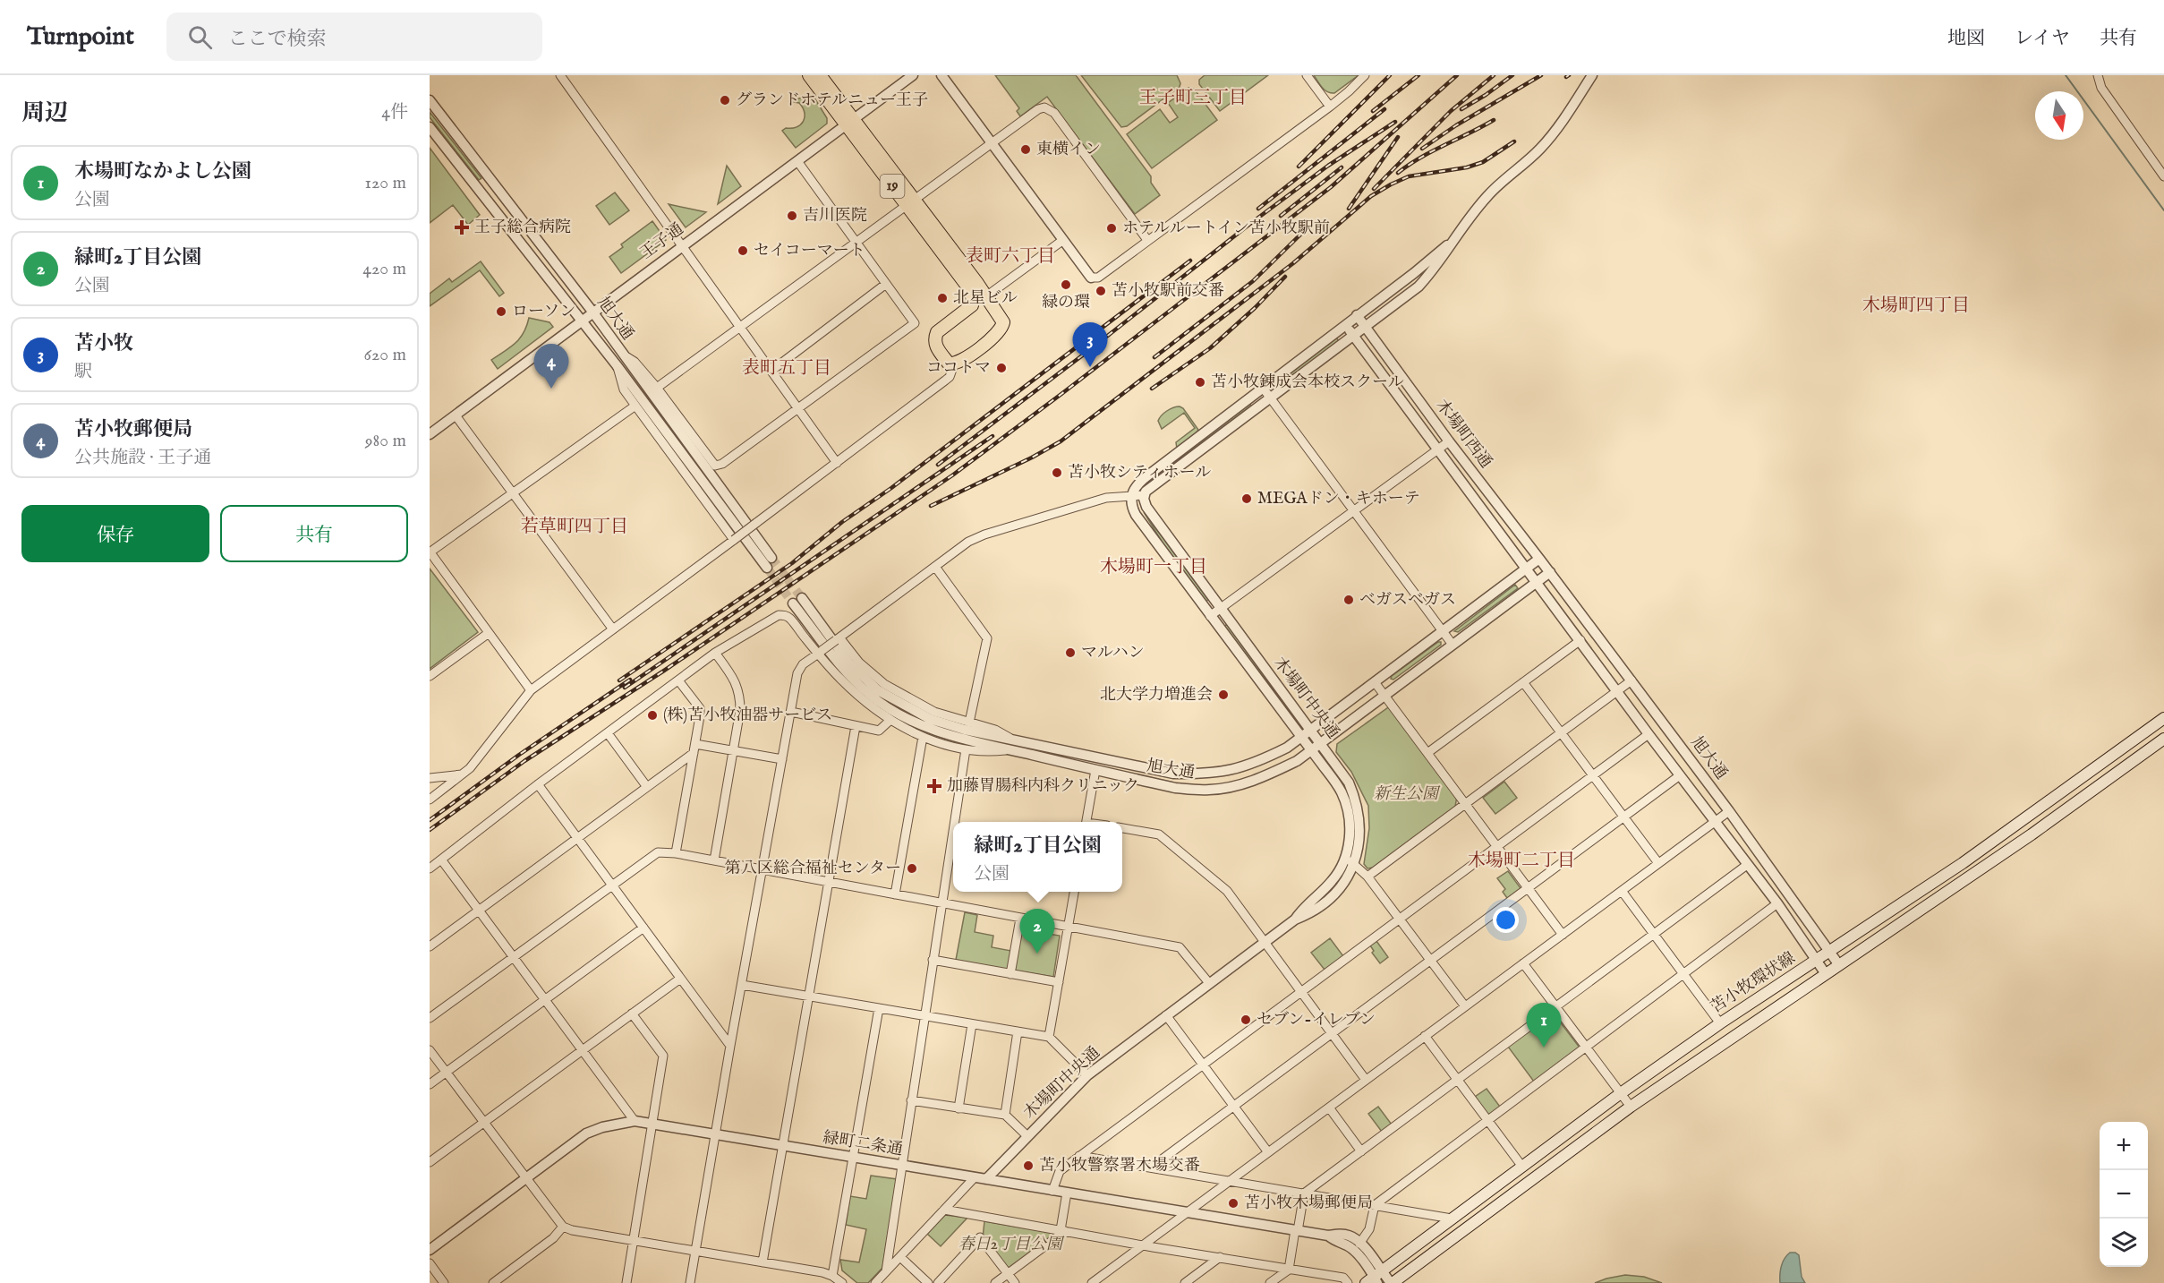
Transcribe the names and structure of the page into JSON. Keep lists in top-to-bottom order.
{
  "streets": {
    "main road": ["19", "苫小牧環状線"],
    "street": [
      "王子通",
      "旭大通",
      "木場町西通",
      "木場町中央通",
      "緑町二条通"
    ]
  },
  "crossings": [
    ["19", "王子通"],
    ["王子通", "旭大通"],
    ["旭大通", "木場町西通"],
    ["旭大通", "木場町中央通"],
    ["旭大通", "苫小牧環状線"],
    ["木場町中央通", "緑町二条通"],
    ["苫小牧環状線", "緑町二条通"]
  ],
  "districts": [
    "王子町三丁目",
    "表町六丁目",
    "木場町四丁目",
    "表町五丁目",
    "若草町四丁目",
    "木場町一丁目",
    "木場町二丁目"
  ],
  "parks": ["新生公園", "春日2丁目公園"],
  "places": {
    "other": [
      "グランドホテルニュー王子",
      "東横イン",
      "吉川医院",
      "ホテルルートイン苫小牧駅前",
      "セイコーマート",
      "緑の環",
      "苫小牧駅前交番",
      "北星ビル",
      "ローソン",
      "ココトマ",
      "苫小牧錬成会本校スクール",
      "苫小牧シティホール",
      "MEGAドン・キホーテ",
      "ベガスベガス",
      "マルハン",
      "北大学力増進会",
      "(株)苫小牧油器サービス",
      "第八区総合福祉センター",
      "セブン-イレブン",
      "苫小牧警察署木場交番",
      "苫小牧木場郵便局"
    ],
    "health": ["王子総合病院", "加藤胃腸科内科クリニック"]
  },
  "north": "bottom",
  "page": {
    "header": "Turnpoint",
    "search": "ここで検索",
    "nav": ["地図", "レイヤ", "共有"],
    "heading": ["周辺", "4件"],
    "list": [
      {
        "mark": "1",
        "name": "木場町なかよし公園",
        "note": "公園",
        "value": "120 m"
      },
      {
        "mark": "2",
        "name": "緑町2丁目公園",
        "note": "公園",
        "value": "420 m"
      },
      {
        "mark": "3",
        "name": "苫小牧",
        "note": "駅",
        "value": "620 m"
      },
      {
        "mark": "4",
        "name": "苫小牧郵便局",
        "note": "公共施設 · 王子通",
        "value": "980 m"
      }
    ],
    "pins": [
      "3",
      "4",
      "2",
      "1"
    ],
    "buttons": ["保存", "共有"],
    "popup": ["緑町2丁目公園", "公園"],
    "map_buttons": ["+", "−"]
  }
}
